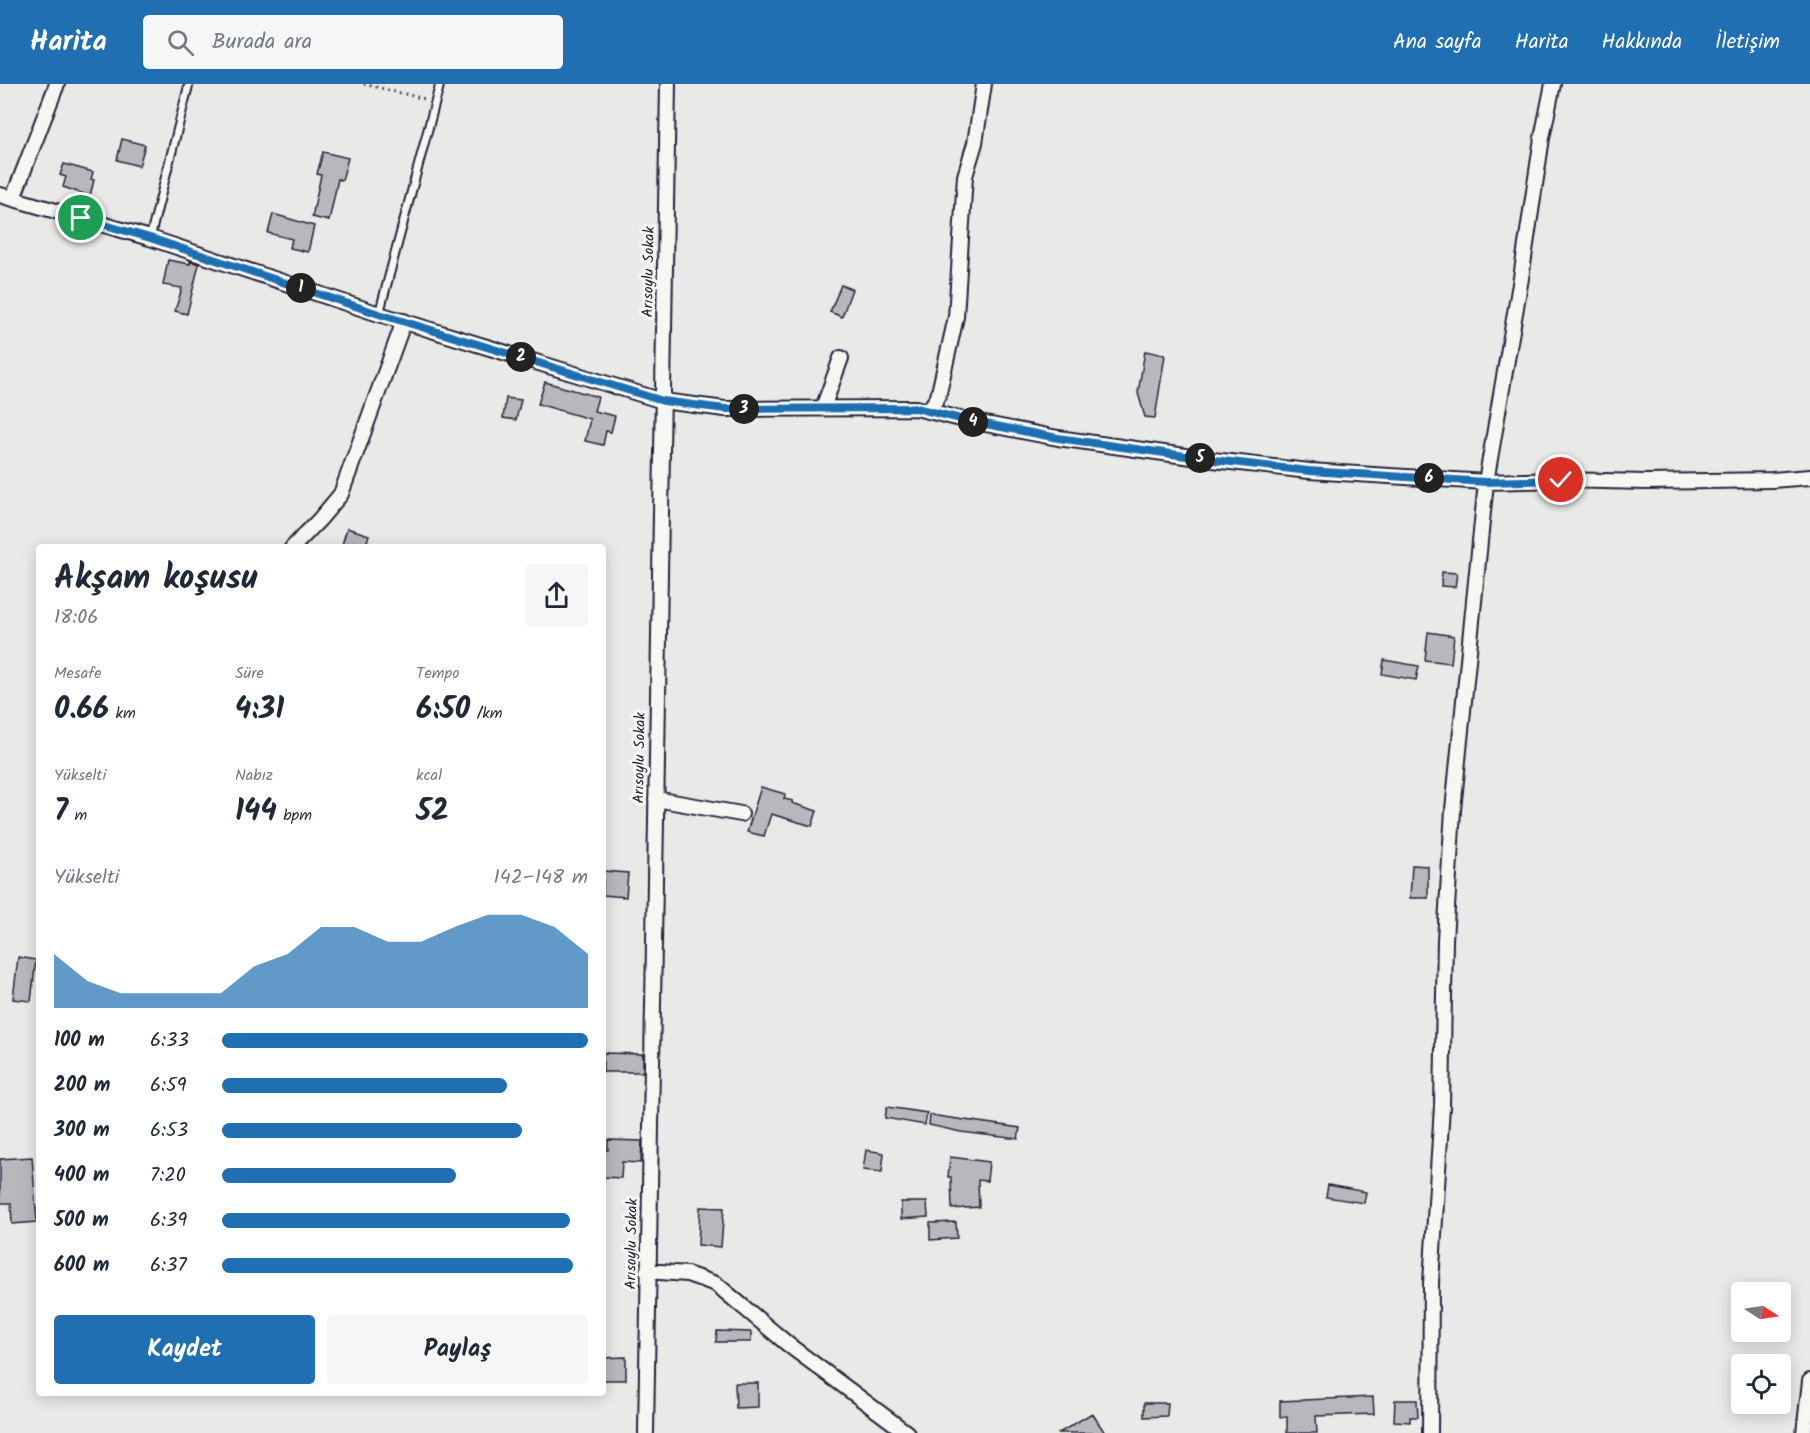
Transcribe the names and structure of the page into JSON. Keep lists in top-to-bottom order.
{
  "streets": {
    "street": ["Arısoylu Sokak"]
  },
  "north": "right",
  "page": {
    "header": "Harita",
    "search": "Burada ara",
    "nav": [
      "Ana sayfa",
      "Harita",
      "Hakkında",
      "İletişim"
    ],
    "pins": [
      "1",
      "2",
      "3",
      "4",
      "5",
      "6"
    ],
    "heading": ["Akşam koşusu", "18:06"],
    "stats": [
      ["Mesafe", "0.66 km"],
      ["Süre", "4:31"],
      ["Tempo", "6:50 /km"],
      ["Yükselti", "7 m"],
      ["Nabız", "144 bpm"],
      ["kcal", "52"]
    ],
    "chart": ["Yükselti", "142–148 m"],
    "list": [
      {
        "name": "100 m",
        "note": "6:33"
      },
      {
        "name": "200 m",
        "note": "6:59"
      },
      {
        "name": "300 m",
        "note": "6:53"
      },
      {
        "name": "400 m",
        "note": "7:20"
      },
      {
        "name": "500 m",
        "note": "6:39"
      },
      {
        "name": "600 m",
        "note": "6:37"
      }
    ],
    "buttons": ["Kaydet", "Paylaş"]
  }
}
